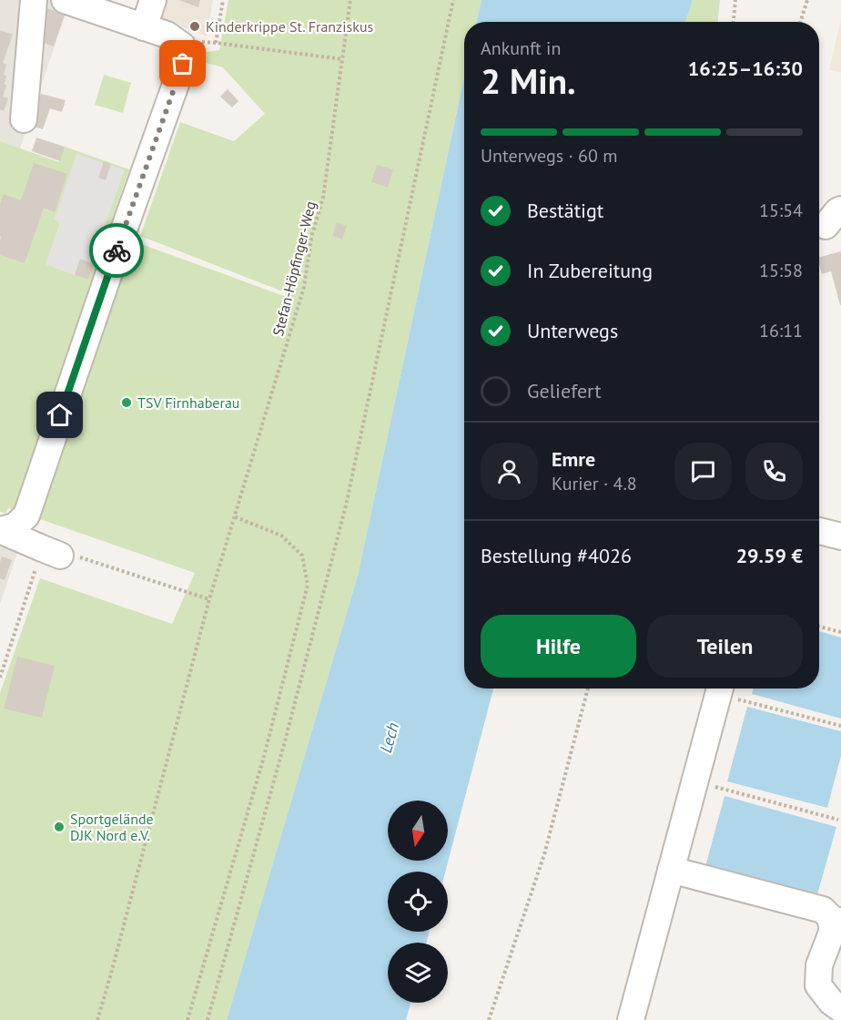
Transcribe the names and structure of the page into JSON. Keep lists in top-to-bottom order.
{
  "streets": {
    "path": ["Stefan-Höpfinger-Weg"]
  },
  "water": ["Lech"],
  "places": ["Kinderkrippe St. Franziskus", "TSV Firnhaberau", "Sportgelände DJK Nord e.V."],
  "north": "bottom",
  "page": {
    "heading": ["2 Min.", "Ankunft in", "16:25–16:30"],
    "panel": [
      "Emre",
      "Kurier · 4.8",
      "Bestellung #4026",
      "29.59 €"
    ],
    "bar": "Unterwegs · 60 m",
    "list": [
      ["Bestätigt", "15:54"],
      ["In Zubereitung", "15:58"],
      ["Unterwegs", "16:11"],
      "Geliefert"
    ],
    "buttons": ["Hilfe", "Teilen"]
  }
}
